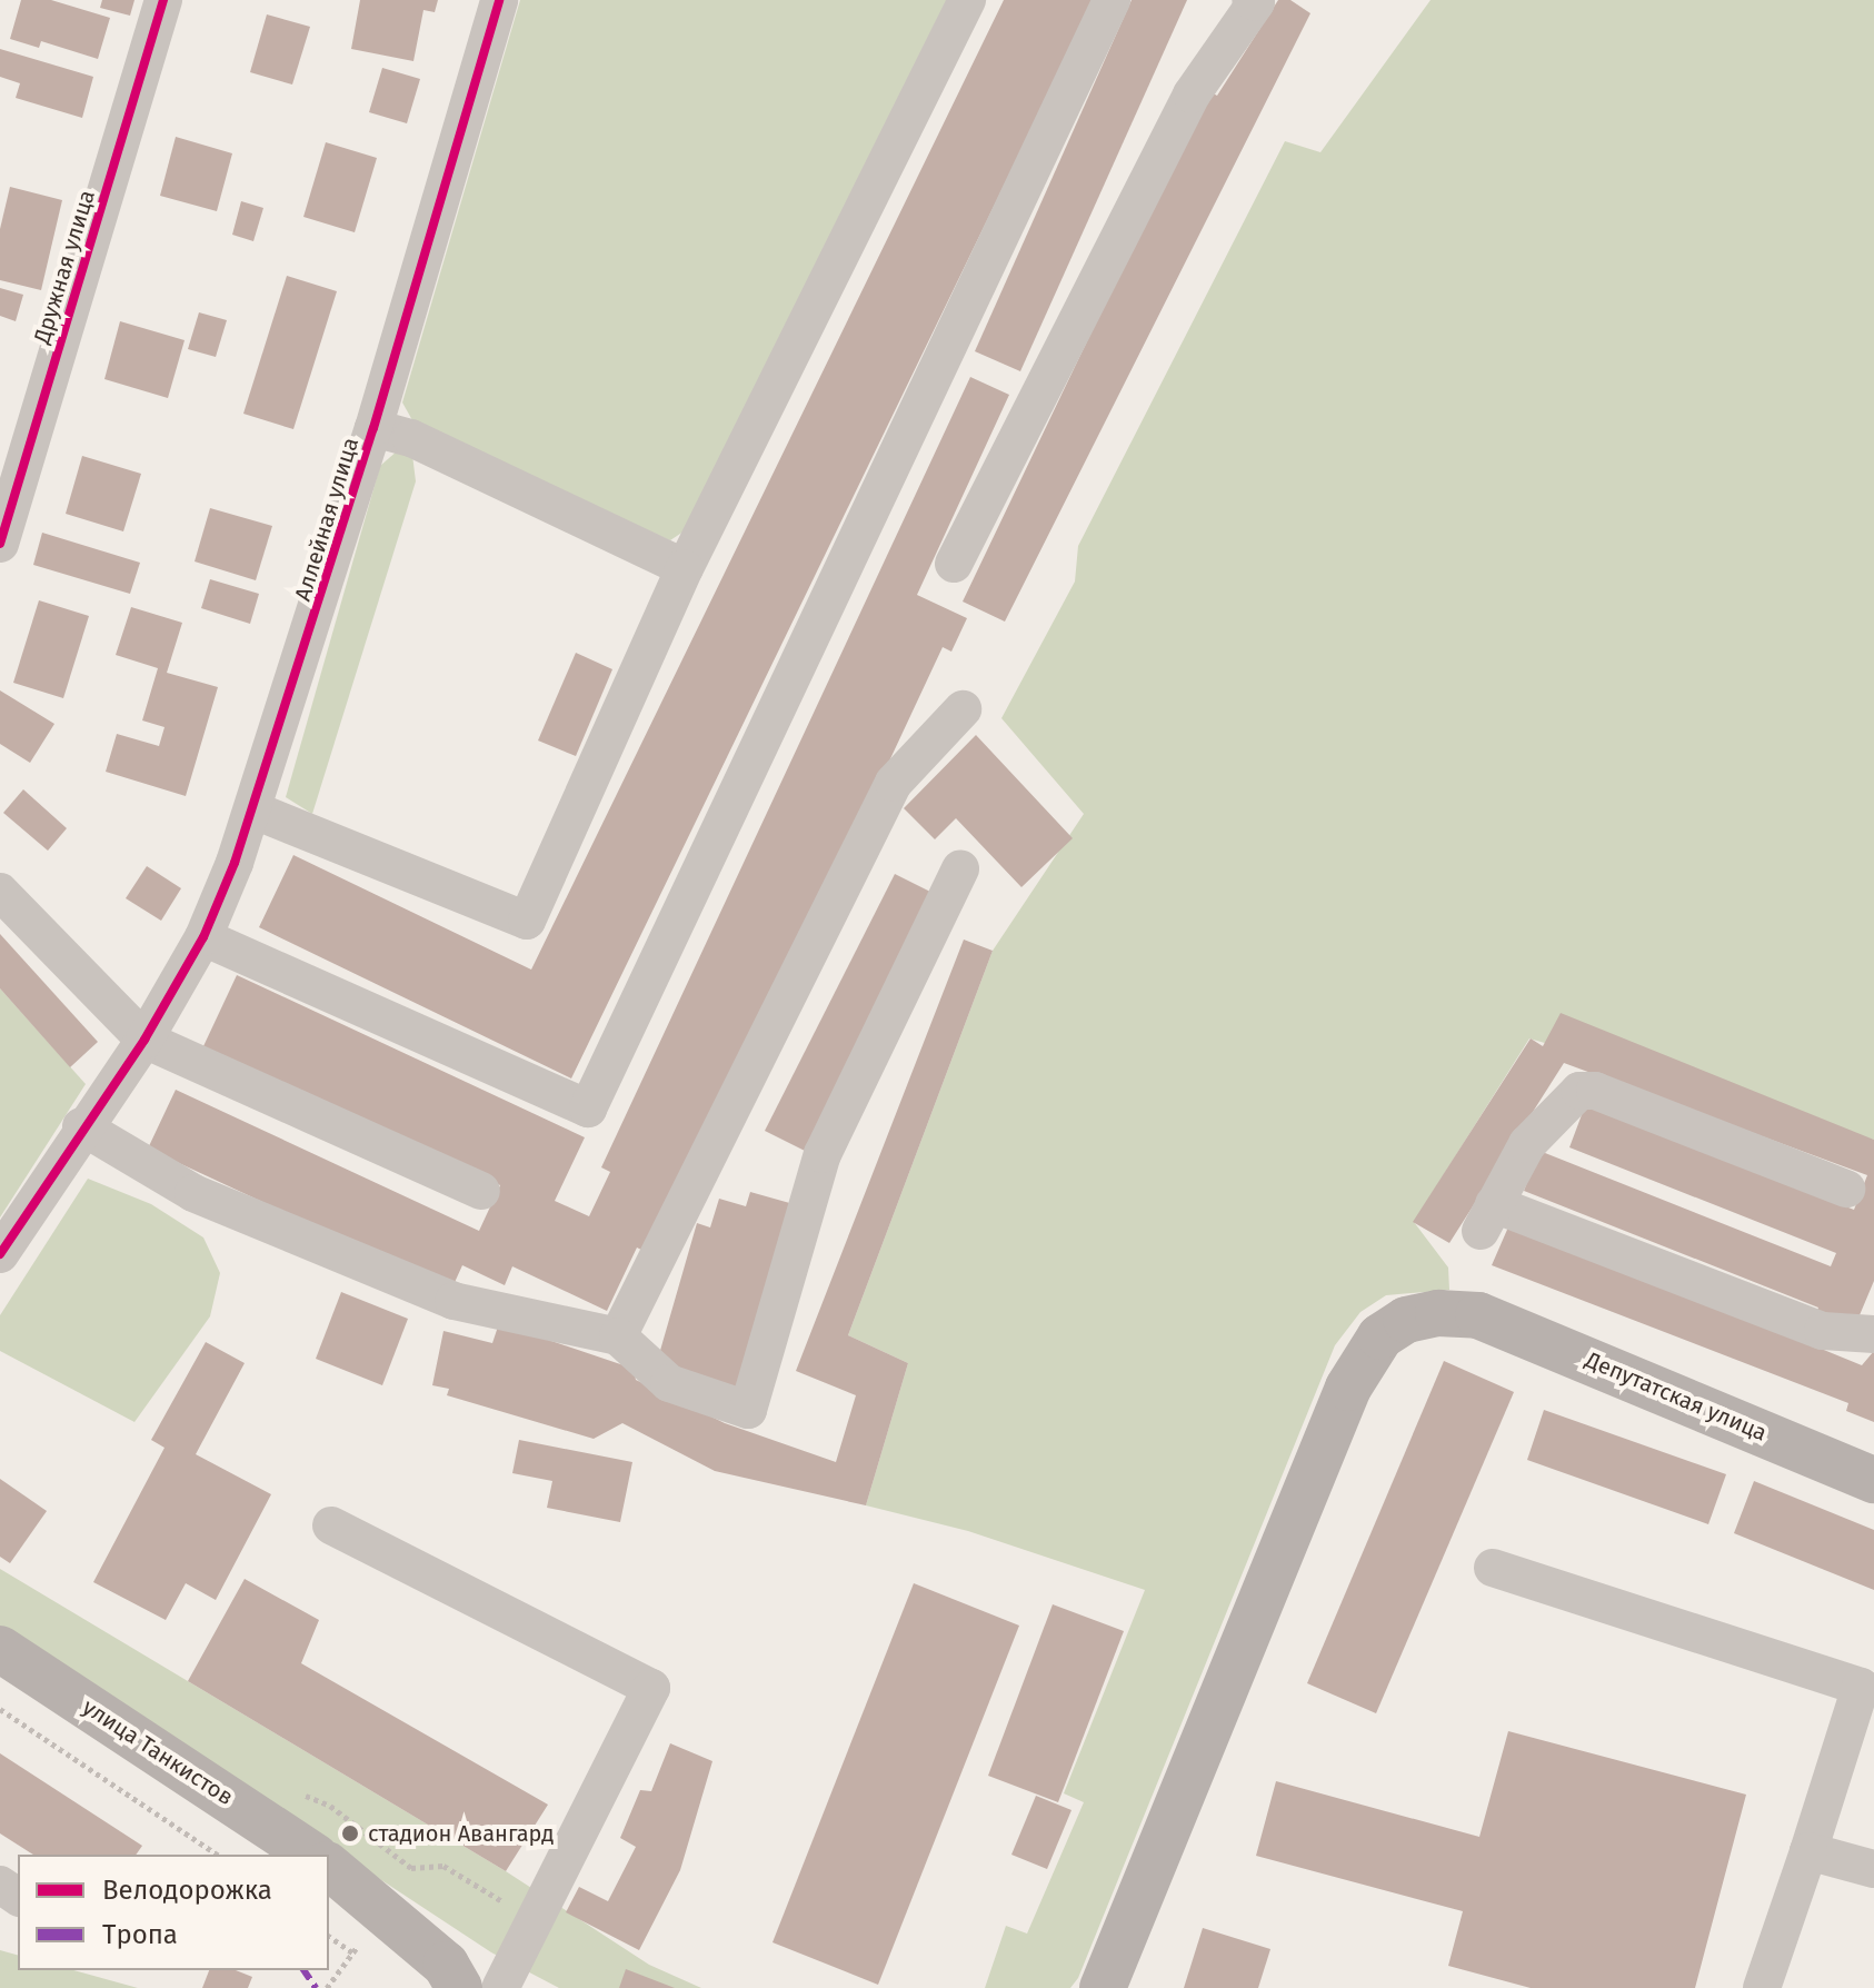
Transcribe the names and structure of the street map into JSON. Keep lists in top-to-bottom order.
{
  "streets": {
    "main road": ["Депутатская улица", "улица Танкистов"],
    "street": ["Дружная улица", "Аллейная улица"]
  },
  "places": ["стадион Авангард"],
  "legend": ["Велодорожка", "Тропа"]
}
